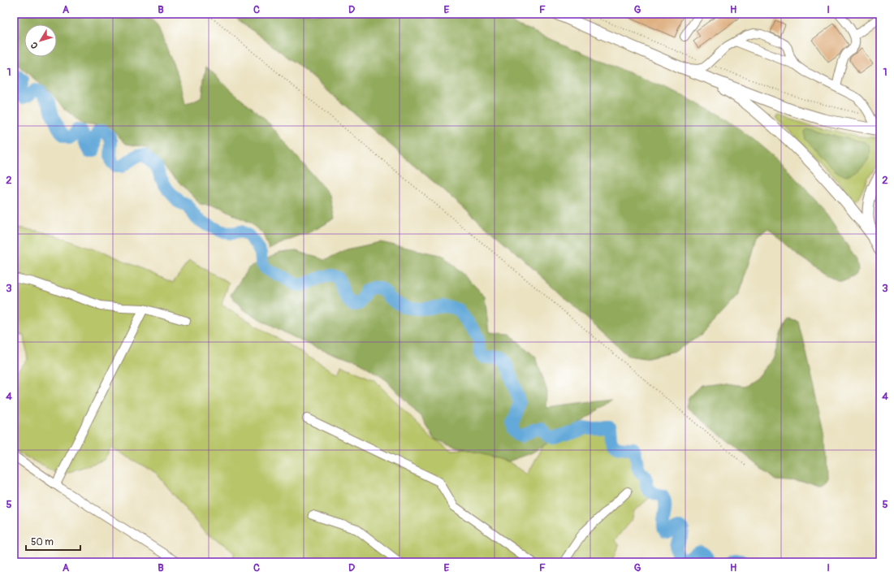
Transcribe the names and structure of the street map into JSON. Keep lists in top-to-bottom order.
{
  "scale_bar": "50 m",
  "north": "bottom left",
  "grid": {
    "columns": [
      "A",
      "B",
      "C",
      "D",
      "E",
      "F",
      "G",
      "H",
      "I"
    ],
    "rows": [
      "1",
      "2",
      "3",
      "4",
      "5"
    ]
  }
}
